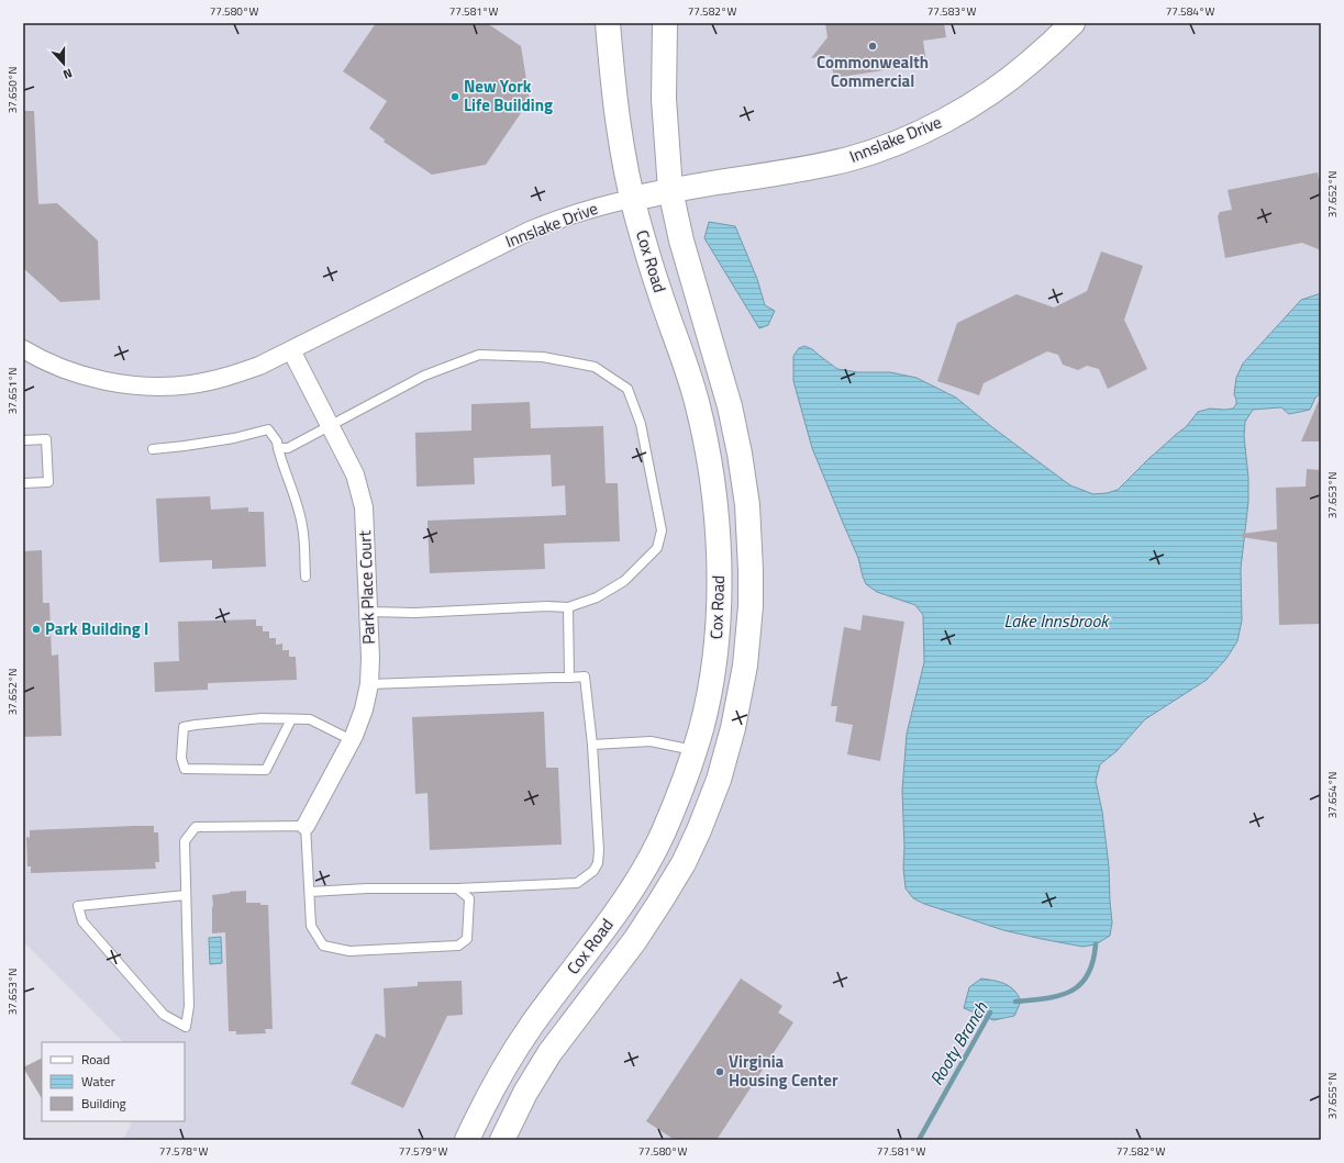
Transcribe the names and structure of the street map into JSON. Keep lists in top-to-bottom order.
{
  "streets": {
    "main road": ["Innslake Drive", "Cox Road"],
    "street": ["Park Place Court"]
  },
  "crossings": [
    ["Innslake Drive", "Cox Road"],
    ["Innslake Drive", "Park Place Court"]
  ],
  "water": ["Lake Innsbrook", "Rooty Branch"],
  "places": [
    "Commonwealth Commercial",
    "New York Life Building",
    "Park Building I",
    "Virginia Housing Center"
  ],
  "legend": ["Road", "Water", "Building"],
  "north": "bottom",
  "coordinates": [
    "77.580°W",
    "77.581°W",
    "77.582°W",
    "77.583°W",
    "77.584°W",
    "37.650°N",
    "37.652°N",
    "37.651°N",
    "37.653°N",
    "37.654°N",
    "37.655°N",
    "77.578°W",
    "77.579°W"
  ]
}
